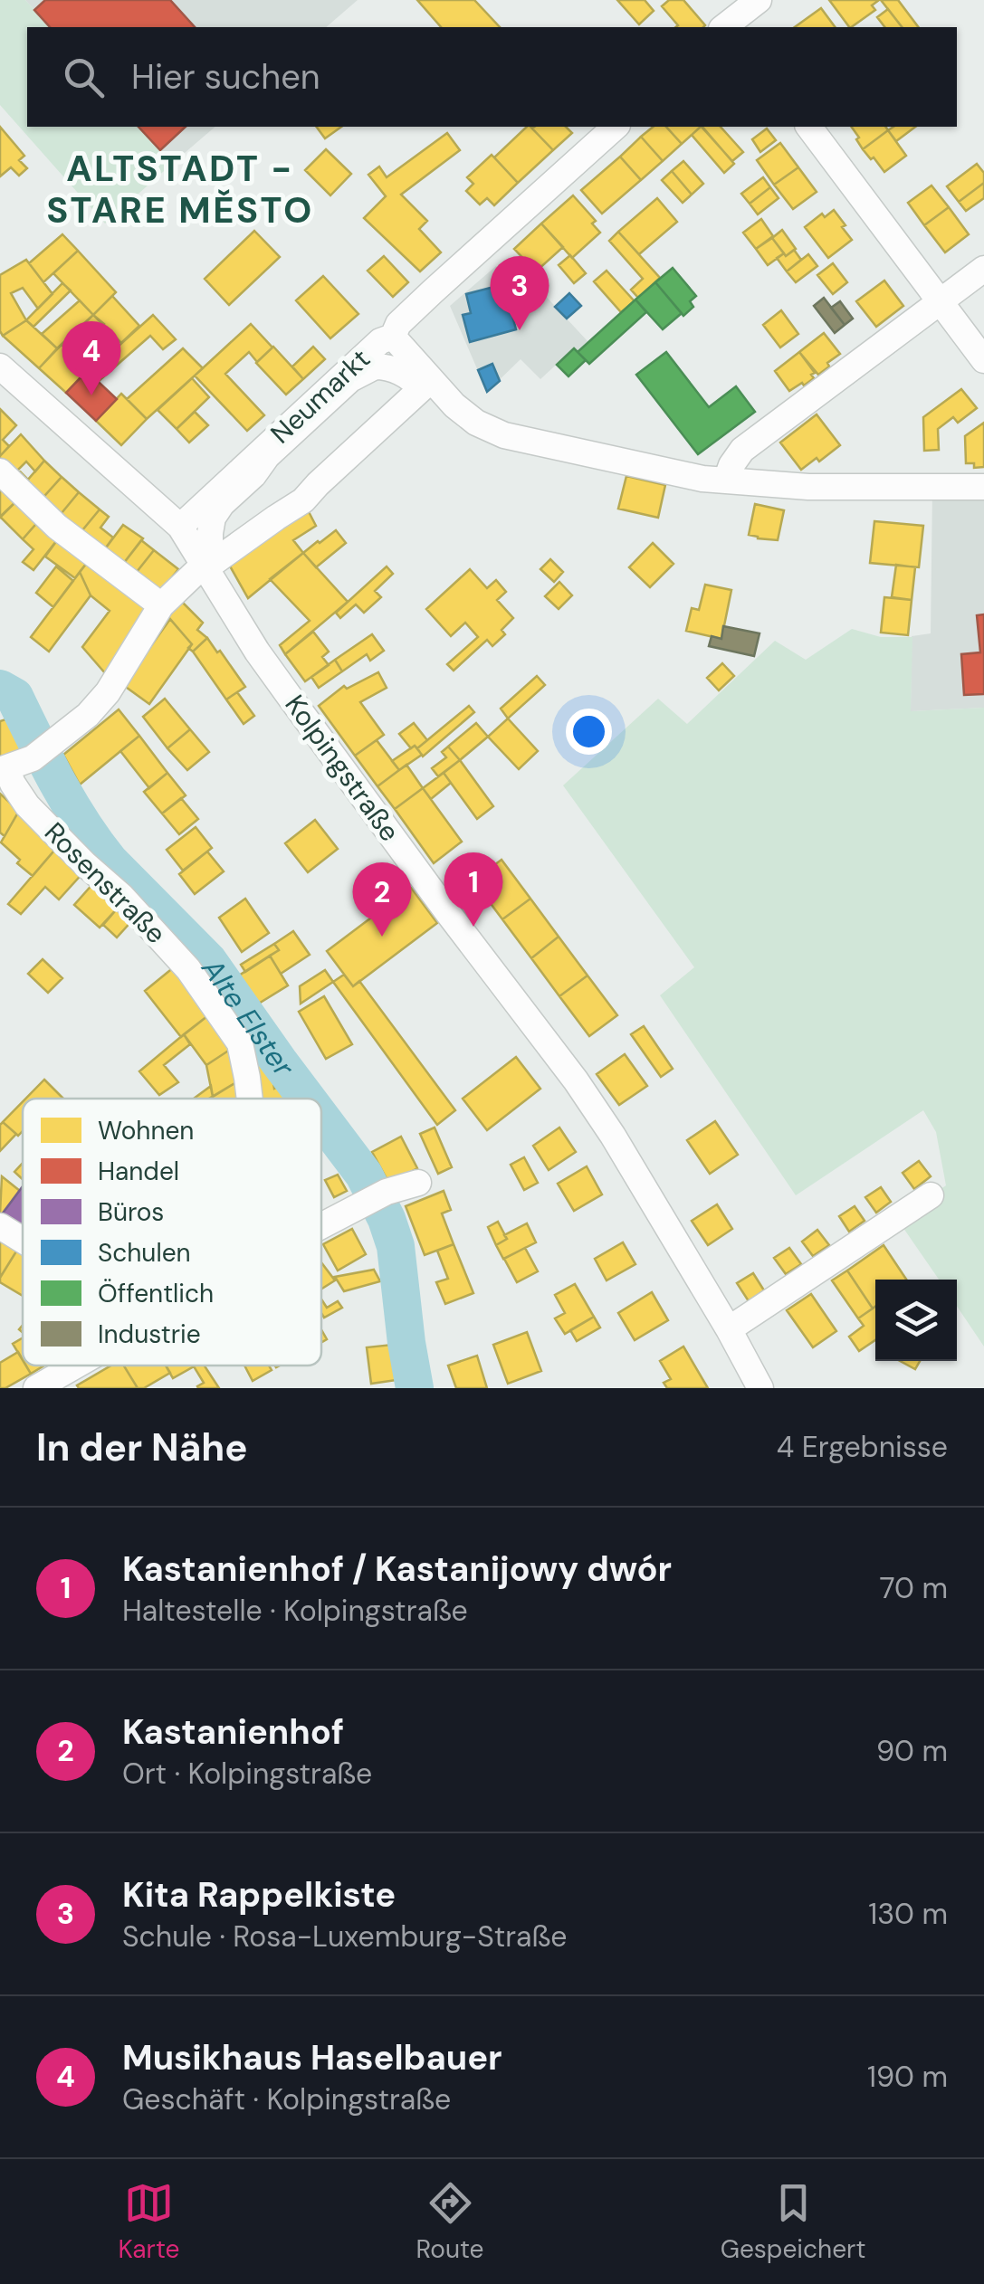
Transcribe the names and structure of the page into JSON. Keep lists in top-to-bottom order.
{
  "streets": {
    "street": ["Neumarkt", "Kolpingstraße", "Rosenstraße"]
  },
  "crossings": [
    ["Neumarkt", "Kolpingstraße"]
  ],
  "districts": ["ALTSTADT - STARE MĚSTO"],
  "water": ["Alte Elster"],
  "legend": [
    "Wohnen",
    "Handel",
    "Büros",
    "Schulen",
    "Öffentlich",
    "Industrie"
  ],
  "page": {
    "search": "Hier suchen",
    "pins": [
      "3",
      "4",
      "1",
      "2"
    ],
    "heading": ["In der Nähe", "4 Ergebnisse"],
    "list": [
      {
        "mark": "1",
        "name": "Kastanienhof / Kastanijowy dwór",
        "note": "Haltestelle · Kolpingstraße",
        "value": "70 m"
      },
      {
        "mark": "2",
        "name": "Kastanienhof",
        "note": "Ort · Kolpingstraße",
        "value": "90 m"
      },
      {
        "mark": "3",
        "name": "Kita Rappelkiste",
        "note": "Schule · Rosa-Luxemburg-Straße",
        "value": "130 m"
      },
      {
        "mark": "4",
        "name": "Musikhaus Haselbauer",
        "note": "Geschäft · Kolpingstraße",
        "value": "190 m"
      }
    ],
    "nav": ["Karte", "Route", "Gespeichert"]
  }
}
